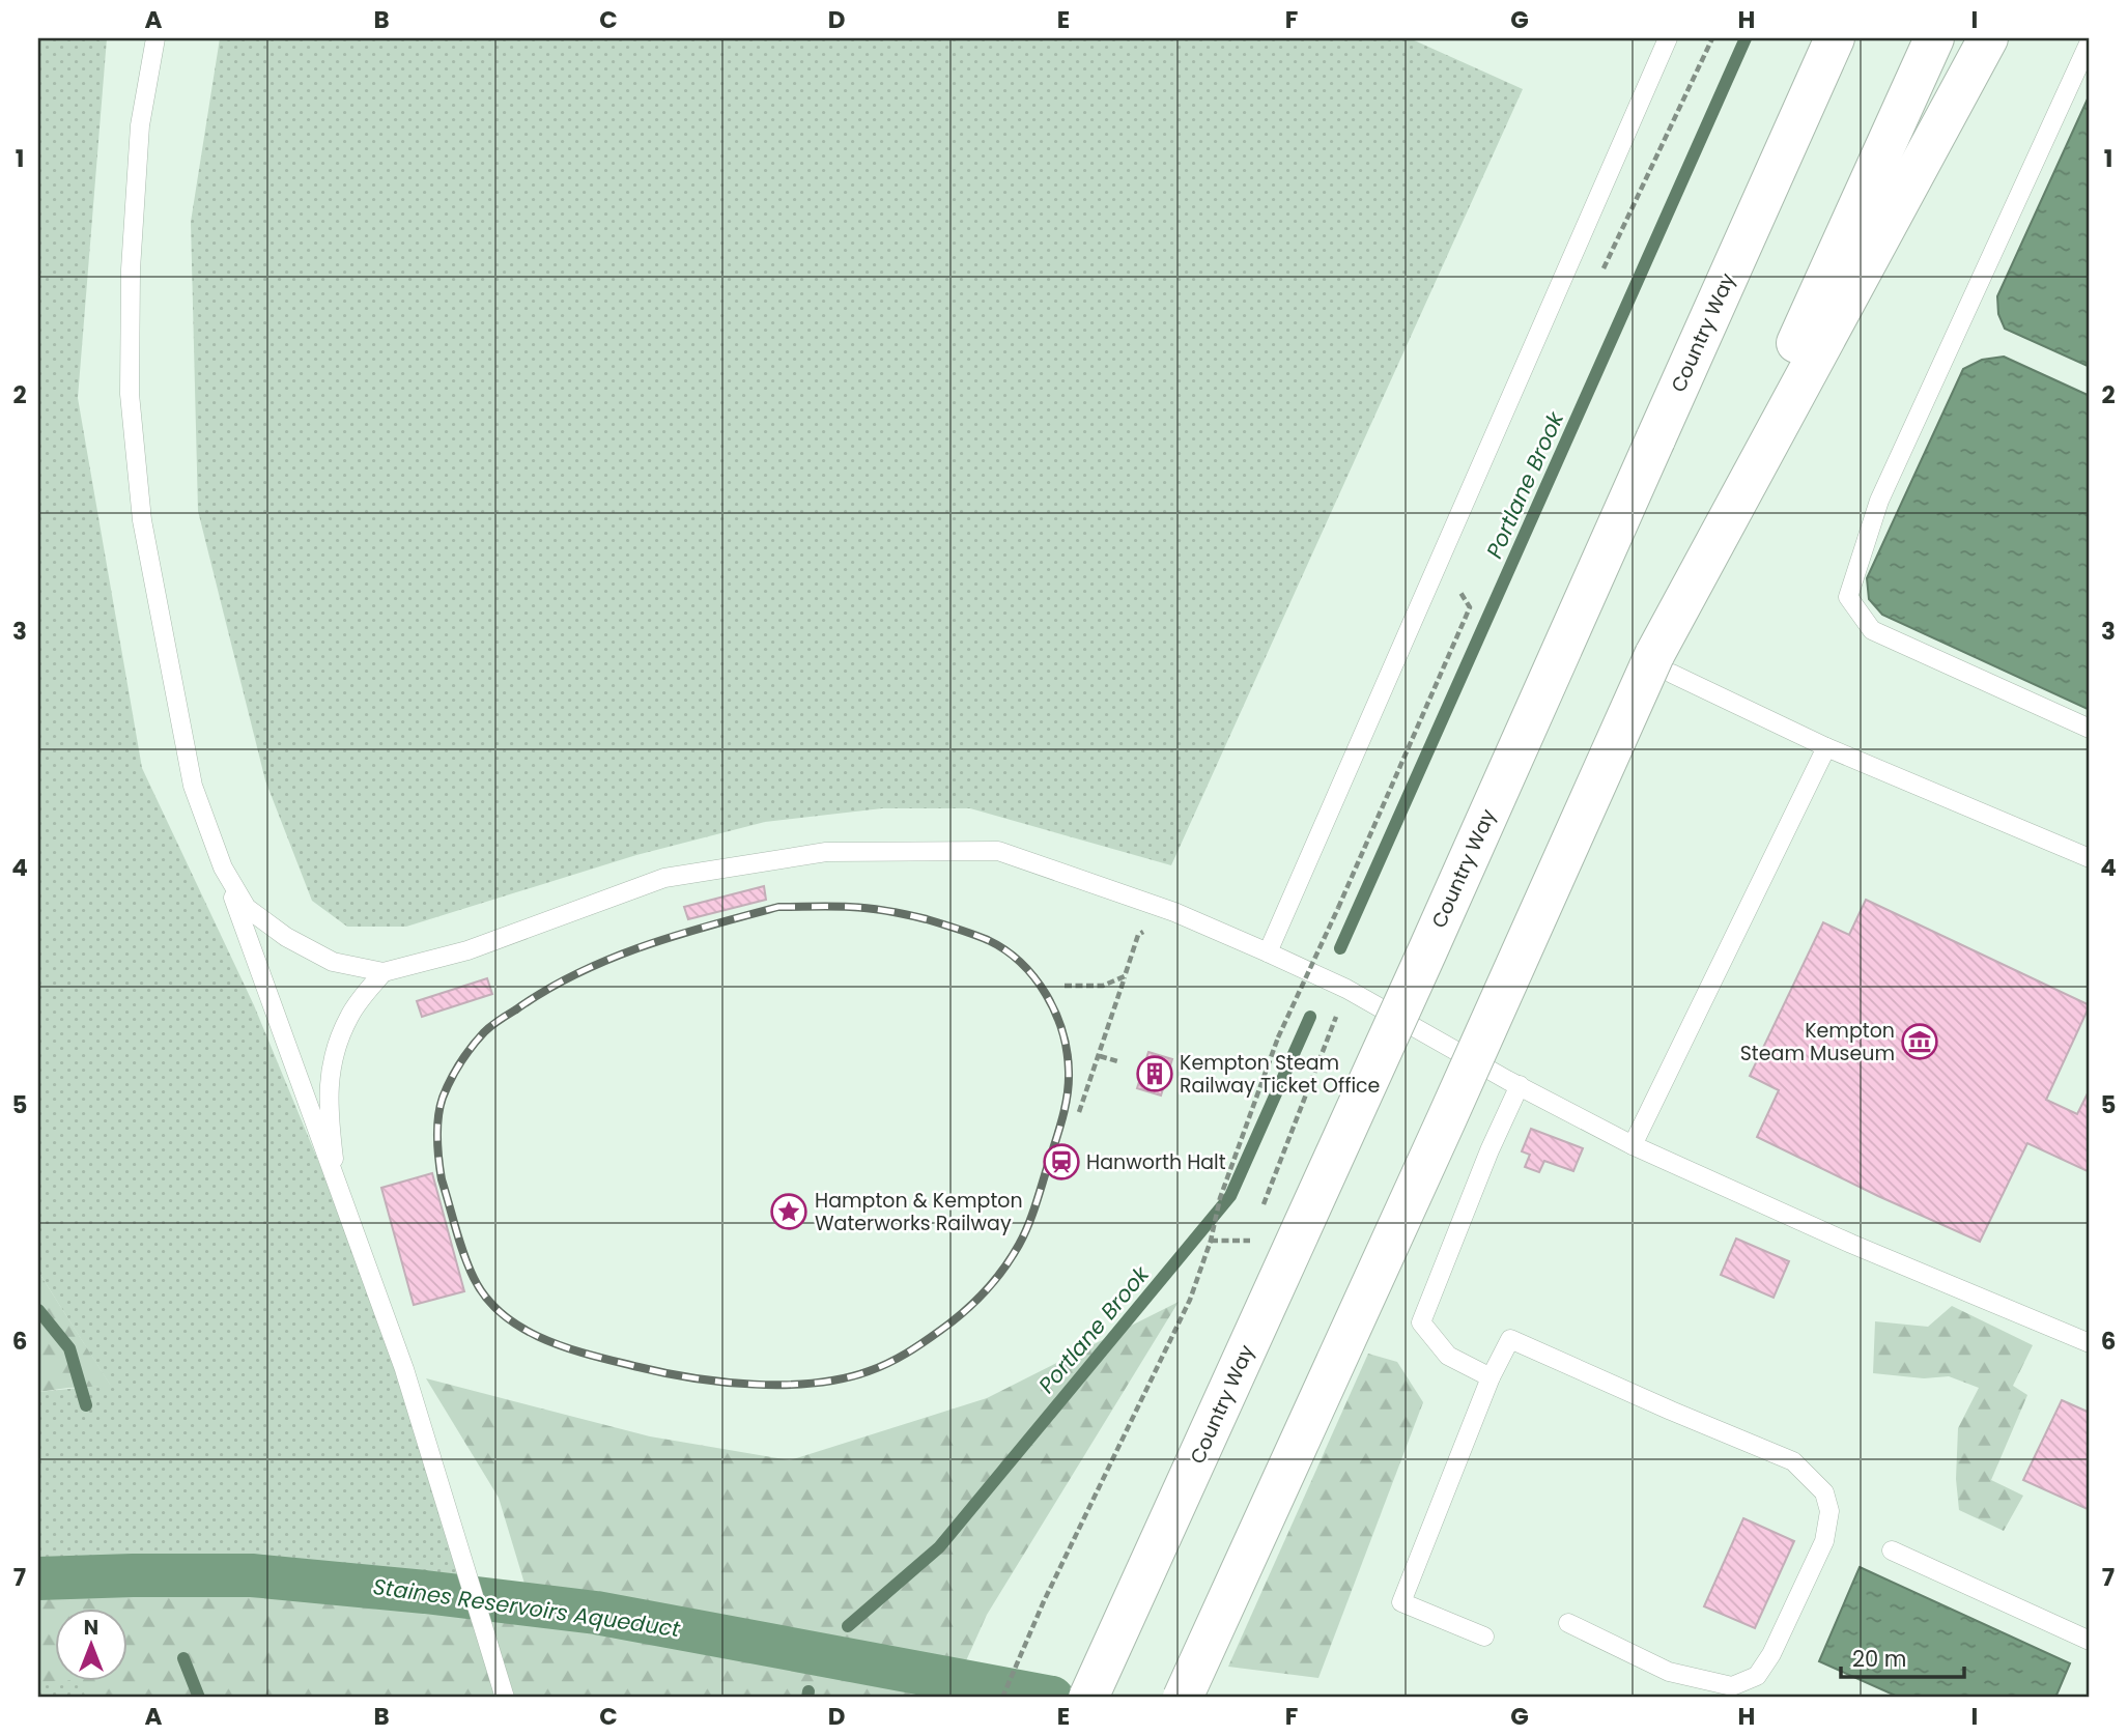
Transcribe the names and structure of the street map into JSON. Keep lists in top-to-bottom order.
{
  "streets": {
    "highway": ["Country Way"]
  },
  "water": ["Portlane Brook", "Staines Reservoirs Aqueduct"],
  "places": {
    "museum": ["Kempton Steam Museum"],
    "building": ["Kempton Steam Railway Ticket Office"],
    "station": ["Hanworth Halt"],
    "place": ["Hampton & Kempton Waterworks Railway"]
  },
  "scale_bar": "20 m",
  "north": "top",
  "grid": {
    "columns": [
      "A",
      "B",
      "C",
      "D",
      "E",
      "F",
      "G",
      "H",
      "I"
    ],
    "rows": [
      "1",
      "2",
      "3",
      "4",
      "5",
      "6",
      "7"
    ]
  }
}
